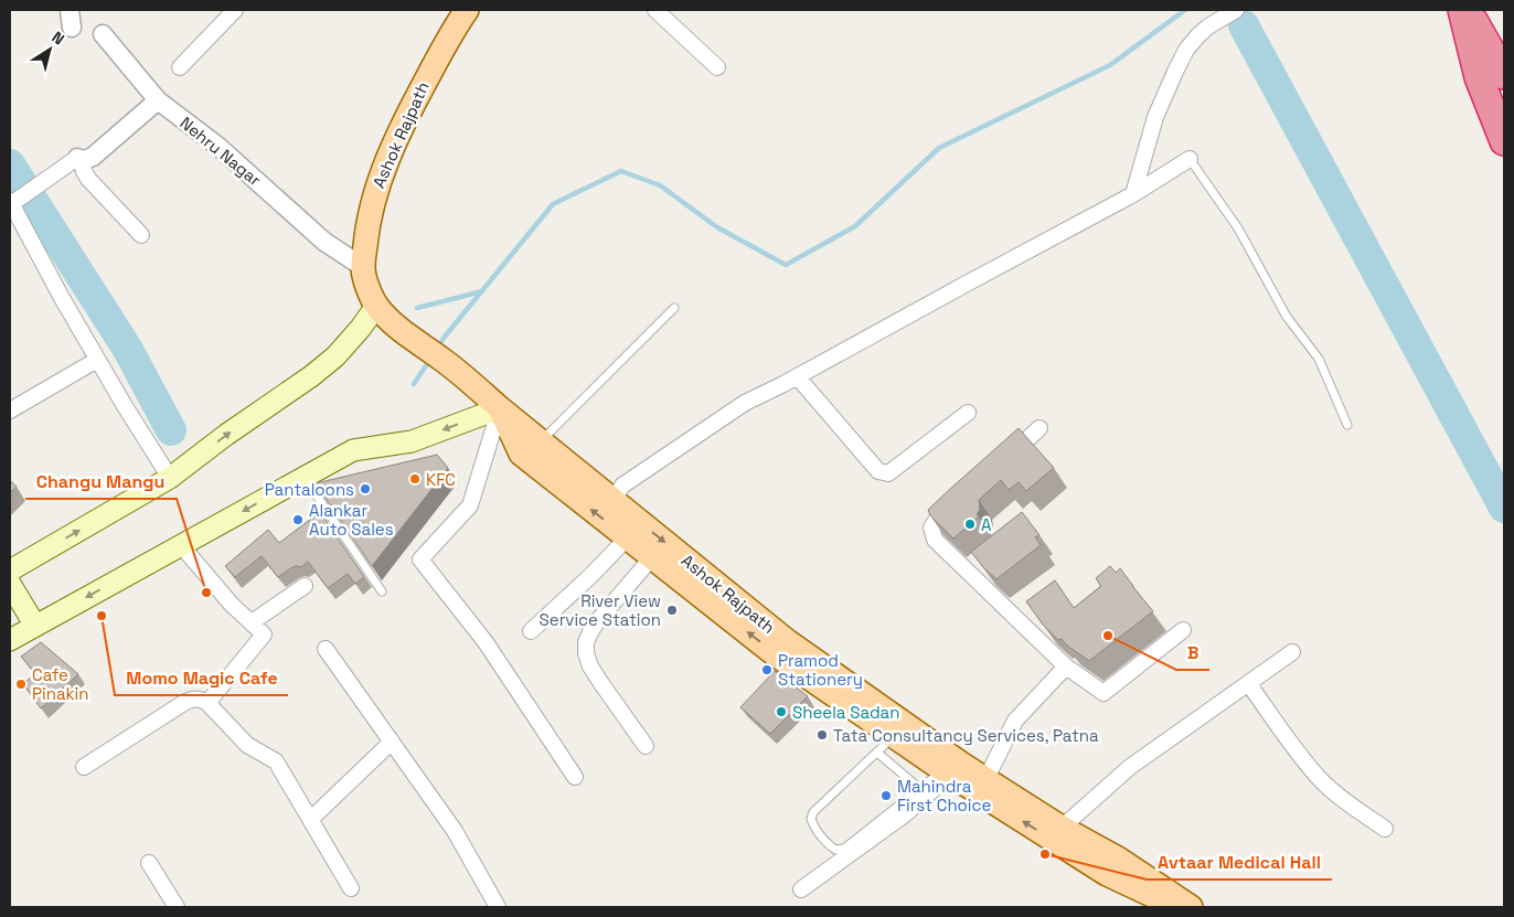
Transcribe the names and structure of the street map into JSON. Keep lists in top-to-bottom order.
{
  "streets": {
    "main road": ["Ashok Rajpath"],
    "street": ["Nehru Nagar"]
  },
  "crossings": [
    ["Ashok Rajpath", "Nehru Nagar"]
  ],
  "places": [
    "KFC",
    "Pantaloons",
    "Alankar Auto Sales",
    "A",
    "Changu Mangu",
    "River View Service Station",
    "Momo Magic Cafe",
    "B",
    "Pramod Stationery",
    "Cafe Pinakin",
    "Sheela Sadan",
    "Tata Consultancy Services, Patna",
    "Mahindra First Choice",
    "Avtaar Medical Hall"
  ],
  "north": "top right"
}
